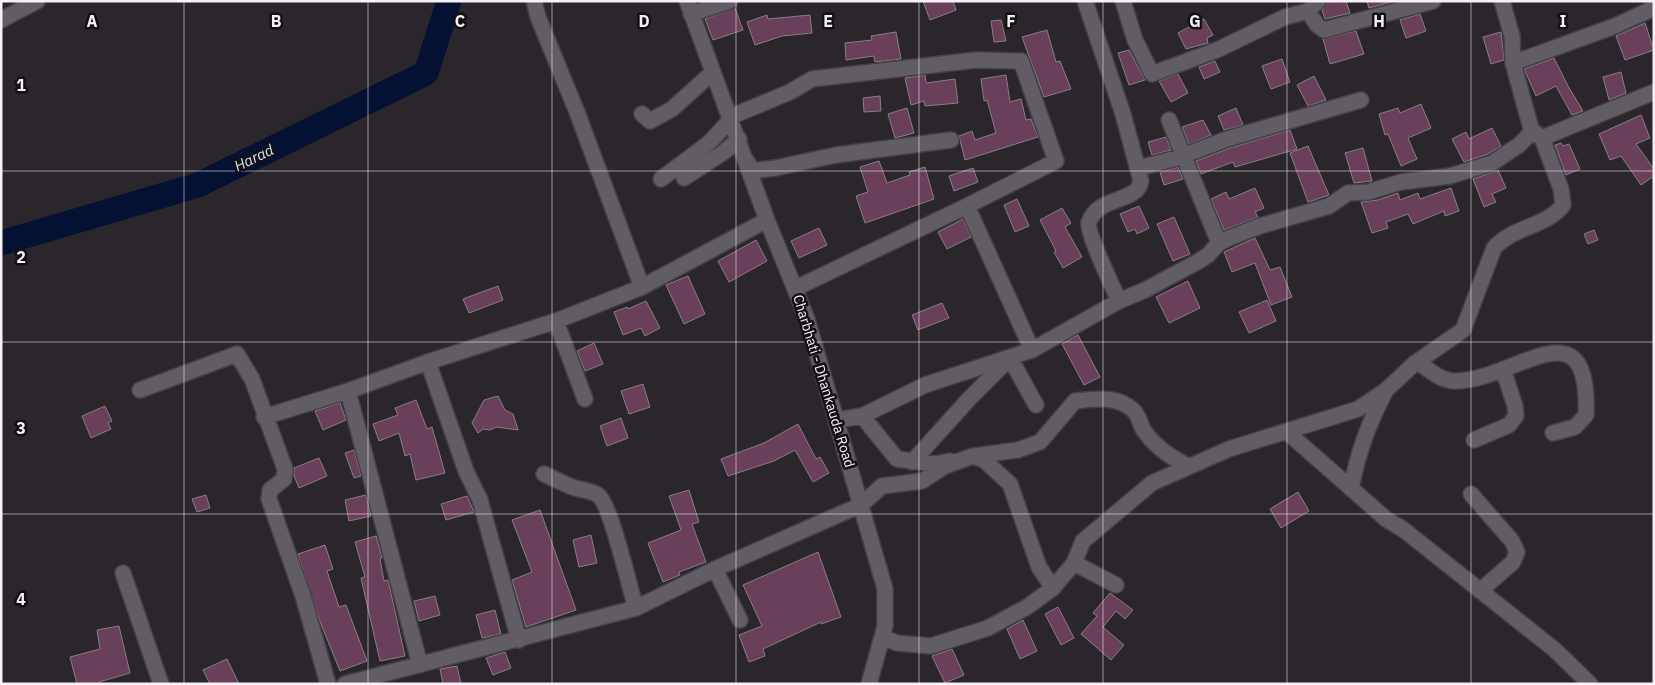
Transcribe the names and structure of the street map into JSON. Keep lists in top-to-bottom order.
{
  "streets": {
    "street": ["Charbhati - Dhankauda Road"]
  },
  "water": ["Harad"],
  "grid": {
    "columns": [
      "A",
      "B",
      "C",
      "D",
      "E",
      "F",
      "G",
      "H",
      "I"
    ],
    "rows": [
      "1",
      "2",
      "3",
      "4"
    ]
  }
}
